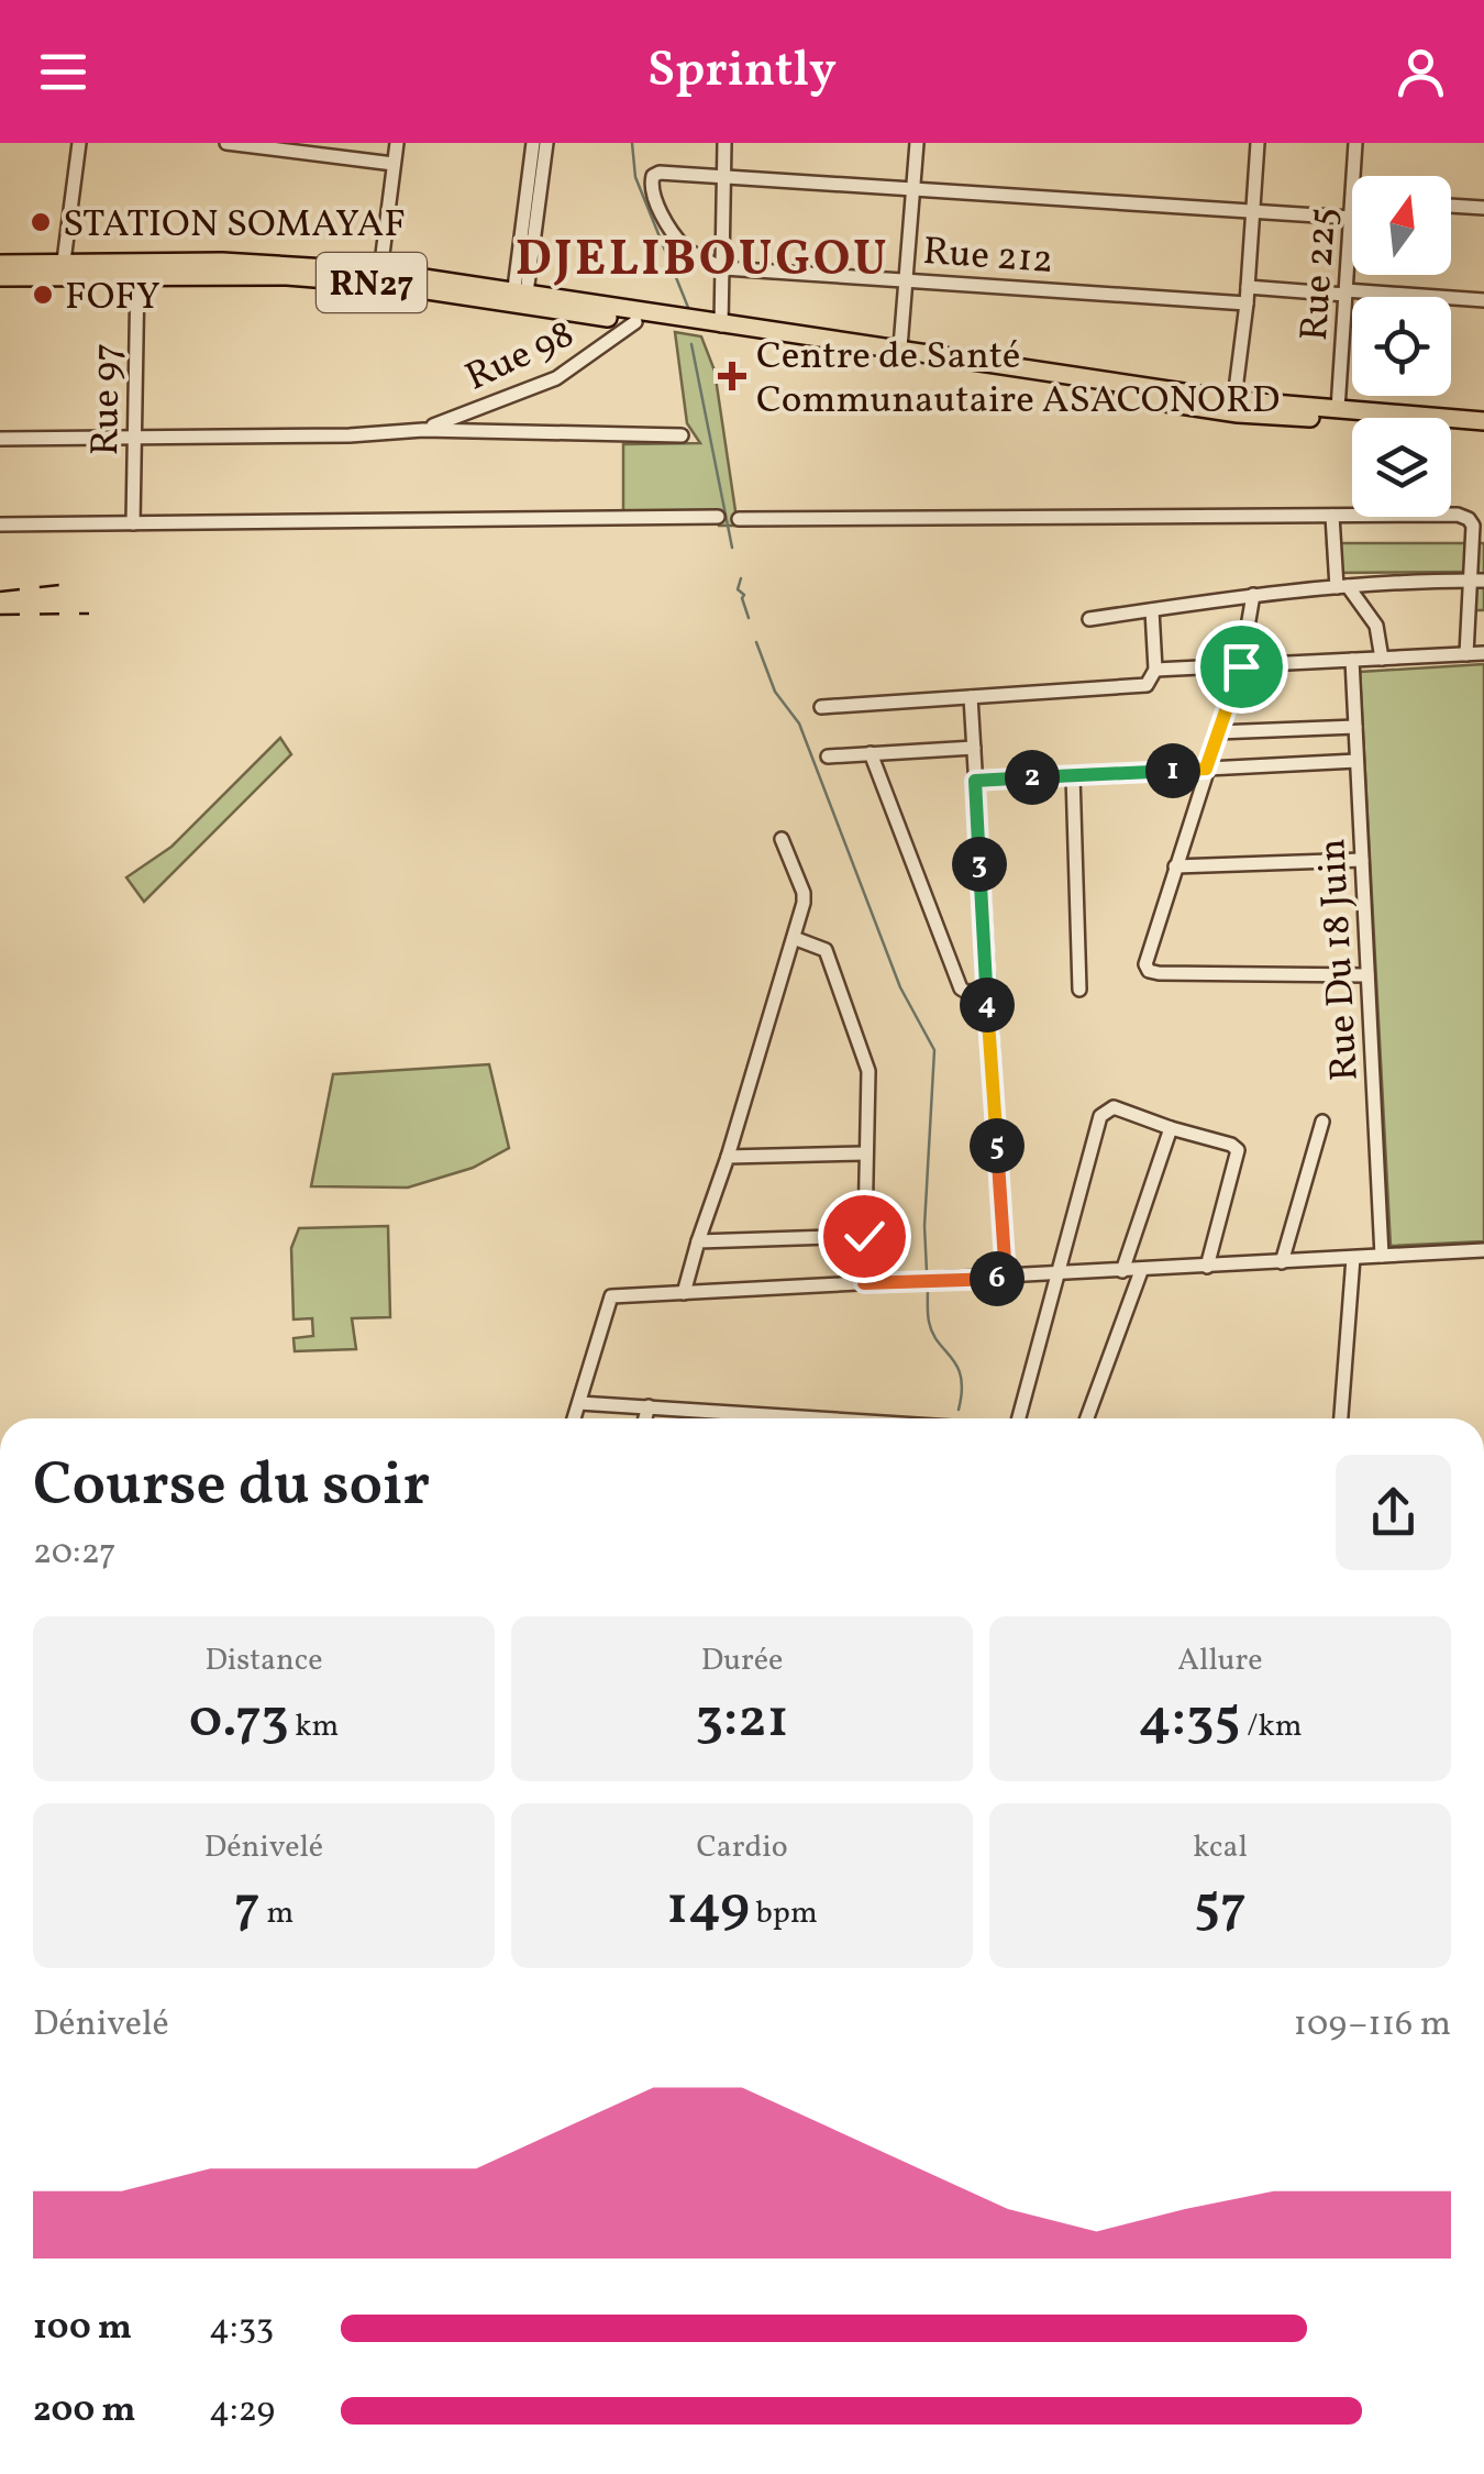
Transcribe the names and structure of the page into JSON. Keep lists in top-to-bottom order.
{
  "streets": {
    "main road": ["RN27"],
    "street": [
      "Rue 212",
      "Rue 225",
      "Rue 98",
      "Rue 97",
      "Rue Du 18 Juin"
    ]
  },
  "crossings": [
    ["Rue 225", "RN27"],
    ["RN27", "Rue 98"],
    ["RN27", "Rue 97"]
  ],
  "districts": ["DJELIBOUGOU"],
  "places": {
    "other": ["STATION SOMAYAF", "FOFY"],
    "health": ["Centre de Santé Communautaire ASACONORD"]
  },
  "north": "top",
  "page": {
    "header": "Sprintly",
    "pins": [
      "1",
      "2",
      "3",
      "4",
      "5",
      "6"
    ],
    "heading": ["Course du soir", "20:27"],
    "stats": [
      ["Distance", "0.73 km"],
      ["Durée", "3:21"],
      ["Allure", "4:35 /km"],
      ["Dénivelé", "7 m"],
      ["Cardio", "149 bpm"],
      ["kcal", "57"]
    ],
    "chart": ["Dénivelé", "109–116 m"],
    "list": [
      {
        "name": "100 m",
        "note": "4:33"
      },
      {
        "name": "200 m",
        "note": "4:29"
      }
    ]
  }
}
